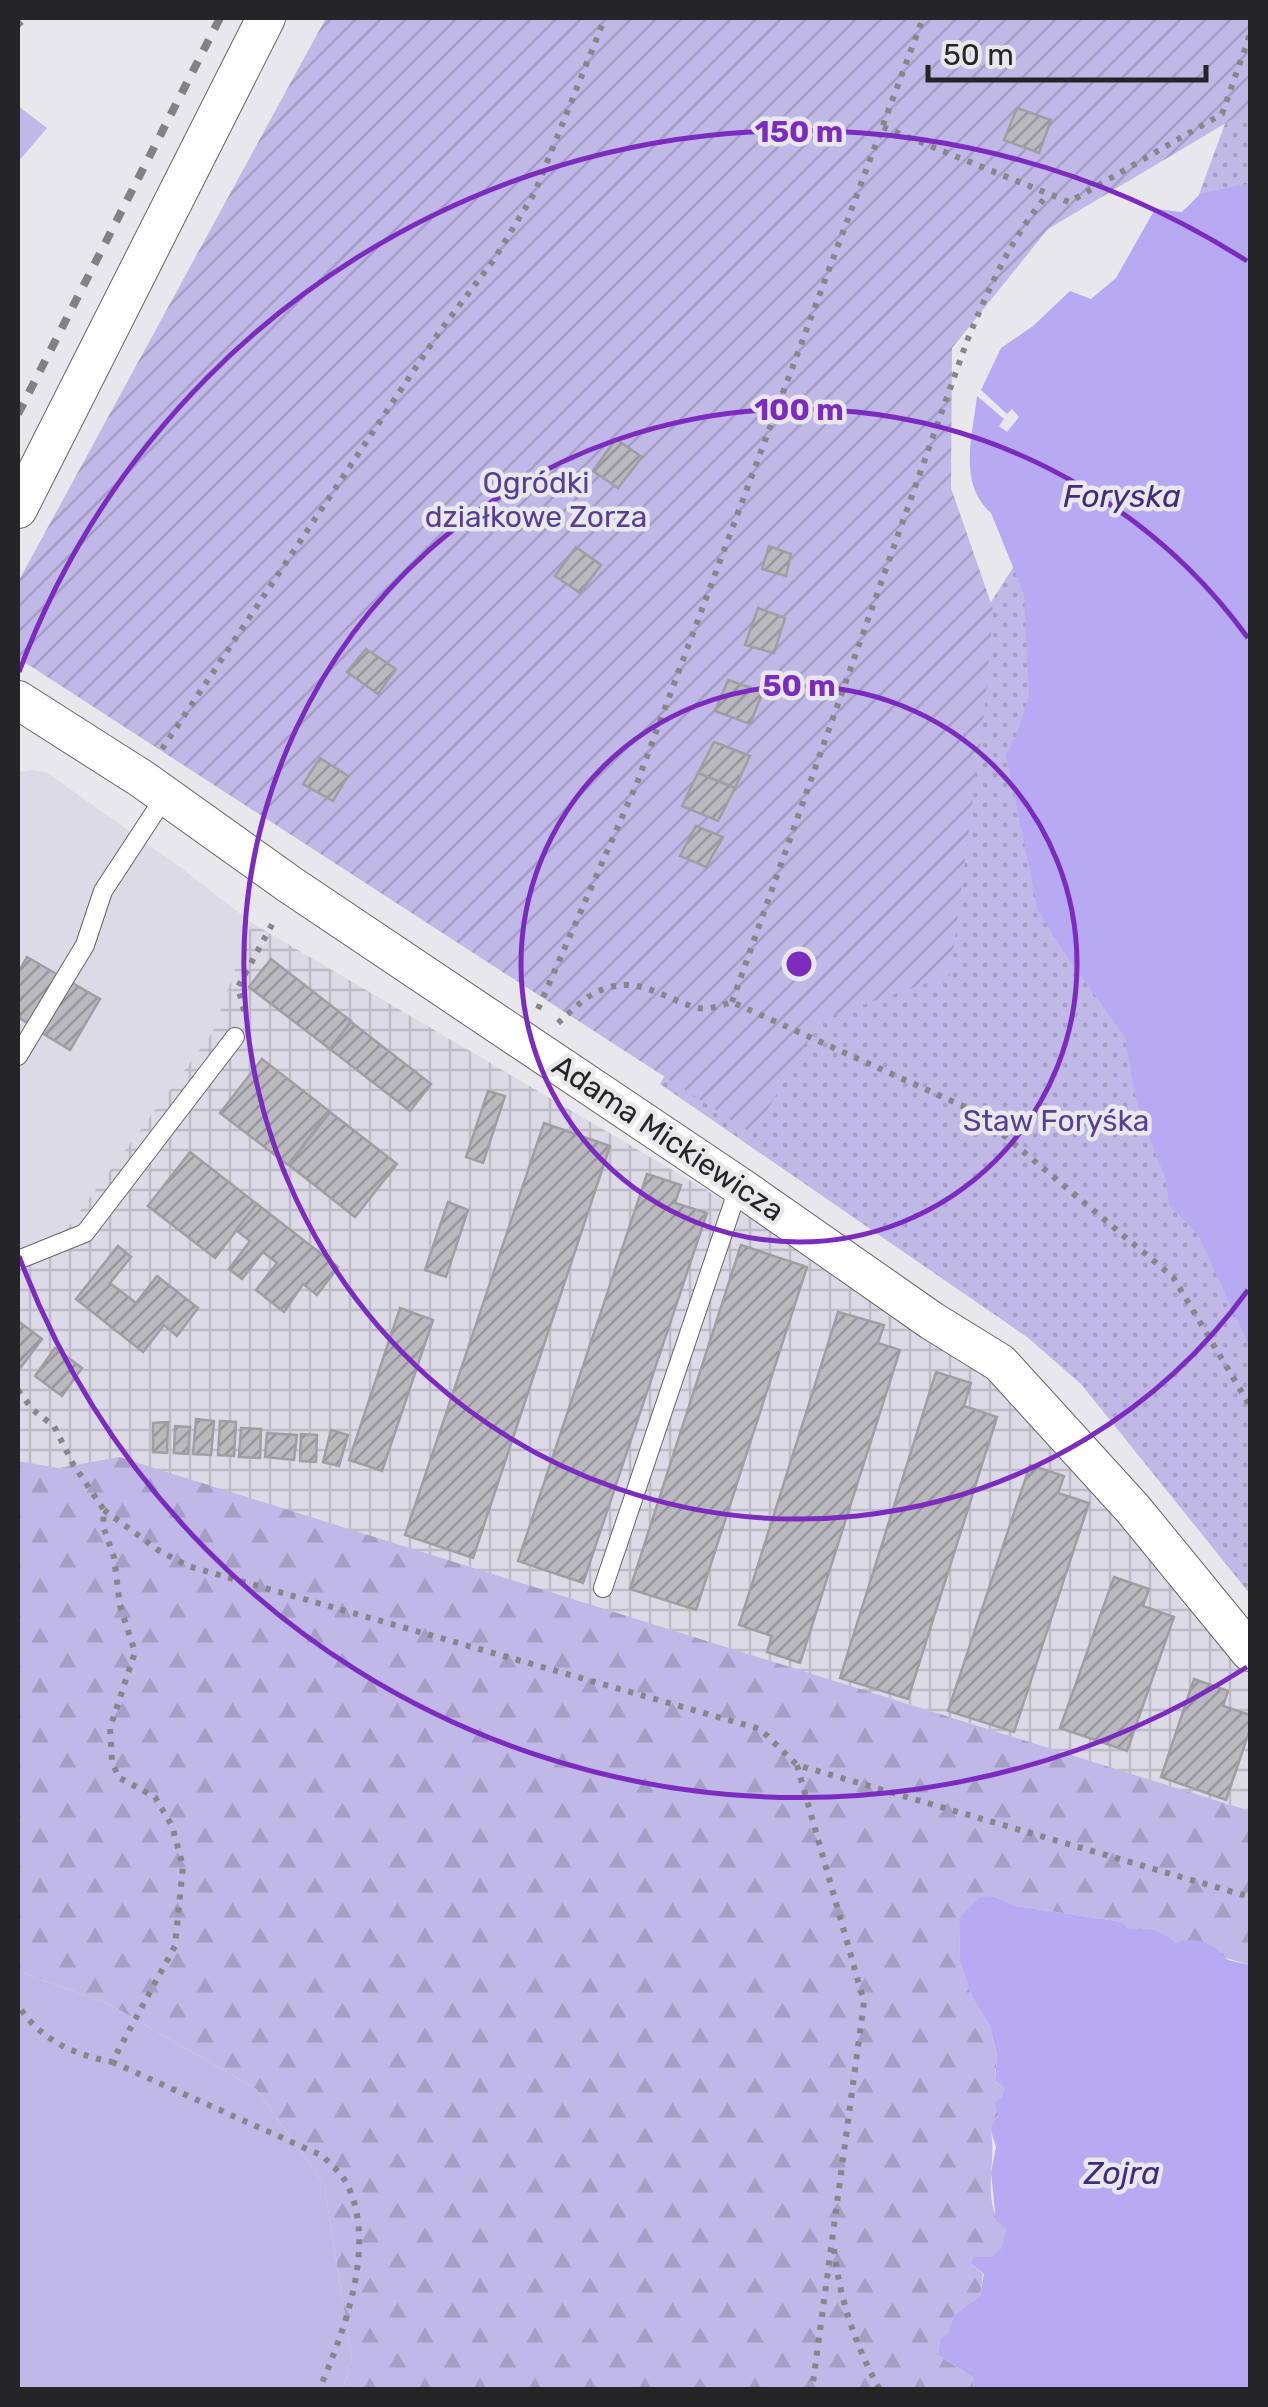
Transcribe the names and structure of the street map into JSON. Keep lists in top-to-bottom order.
{
  "streets": {
    "street": ["Adama Mickiewicza"]
  },
  "water": ["Foryska", "Zojra"],
  "parks": ["Ogródki działkowe Zorza", "Staw Foryśka"],
  "scale_bar": "50 m",
  "rings": ["150 m", "100 m", "50 m"]
}
